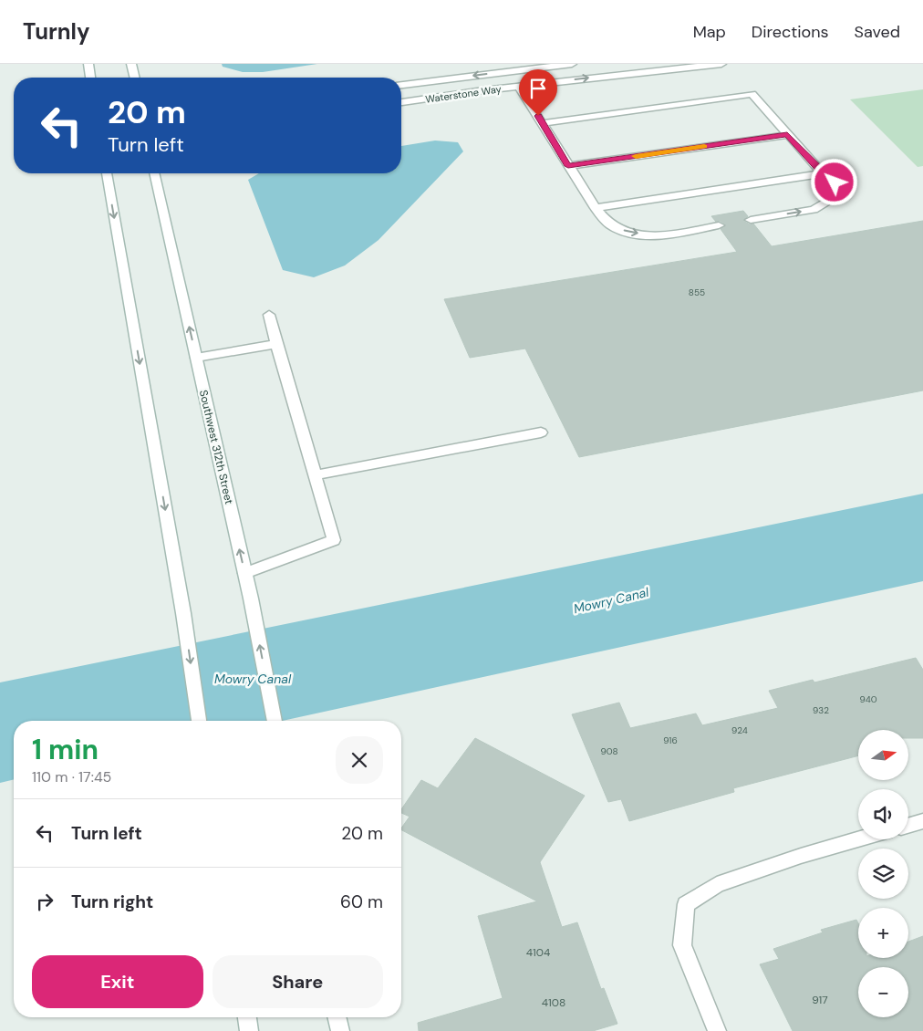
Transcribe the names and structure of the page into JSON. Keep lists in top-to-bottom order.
{
  "streets": {
    "main road": ["Waterstone Way", "Southwest 312th Street"]
  },
  "water": ["Mowry Canal"],
  "house_numbers": [
    "855",
    "940",
    "932",
    "924",
    "916",
    "908",
    "4104",
    "917",
    "4108"
  ],
  "north": "right",
  "page": {
    "header": "Turnly",
    "nav": ["Map", "Directions", "Saved"],
    "turn": ["20 m", "Turn left"],
    "heading": ["1 min", "110 m · 17:45"],
    "map_buttons": ["+", "−"],
    "list": [
      {
        "name": "Turn left",
        "value": "20 m"
      },
      {
        "name": "Turn right",
        "value": "60 m"
      }
    ],
    "buttons": ["Exit", "Share"]
  }
}
